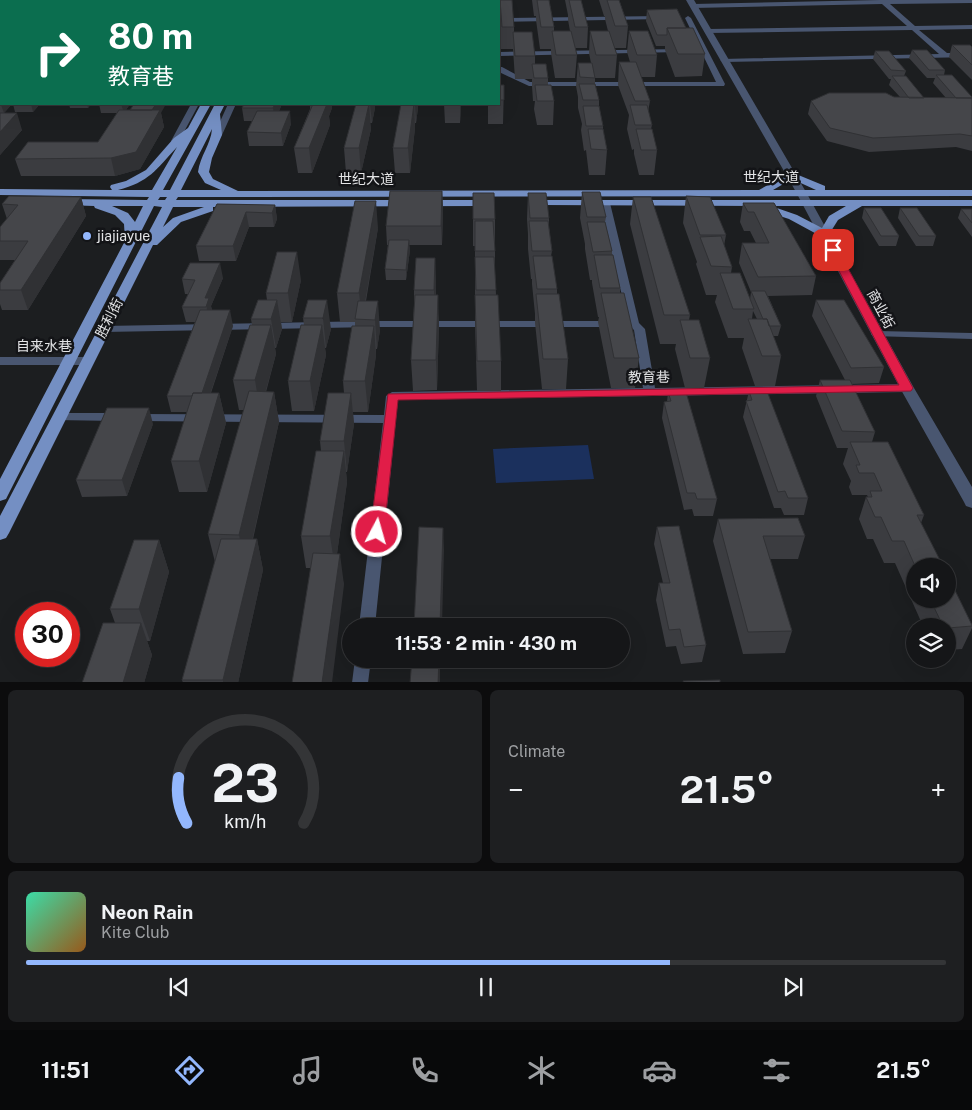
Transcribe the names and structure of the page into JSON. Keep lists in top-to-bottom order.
{
  "streets": {
    "main road": ["世纪大道", "胜利街"],
    "street": ["商业街", "自来水巷", "教育巷"]
  },
  "crossings": [
    ["世纪大道", "商业街"],
    ["世纪大道", "胜利街"],
    ["商业街", "教育巷"],
    ["胜利街", "自来水巷"]
  ],
  "places": ["jiajiayue"],
  "page": {
    "turn": ["80 m", "教育巷"],
    "limit": "30",
    "trip": "11:53 · 2 min · 430 m",
    "tile": "Climate",
    "heat": ["−", "21.5°", "+"],
    "song": ["Neon Rain", "Kite Club"],
    "tabs": ["11:51", "21.5°"],
    "gauge": ["23", "km/h"]
  }
}
